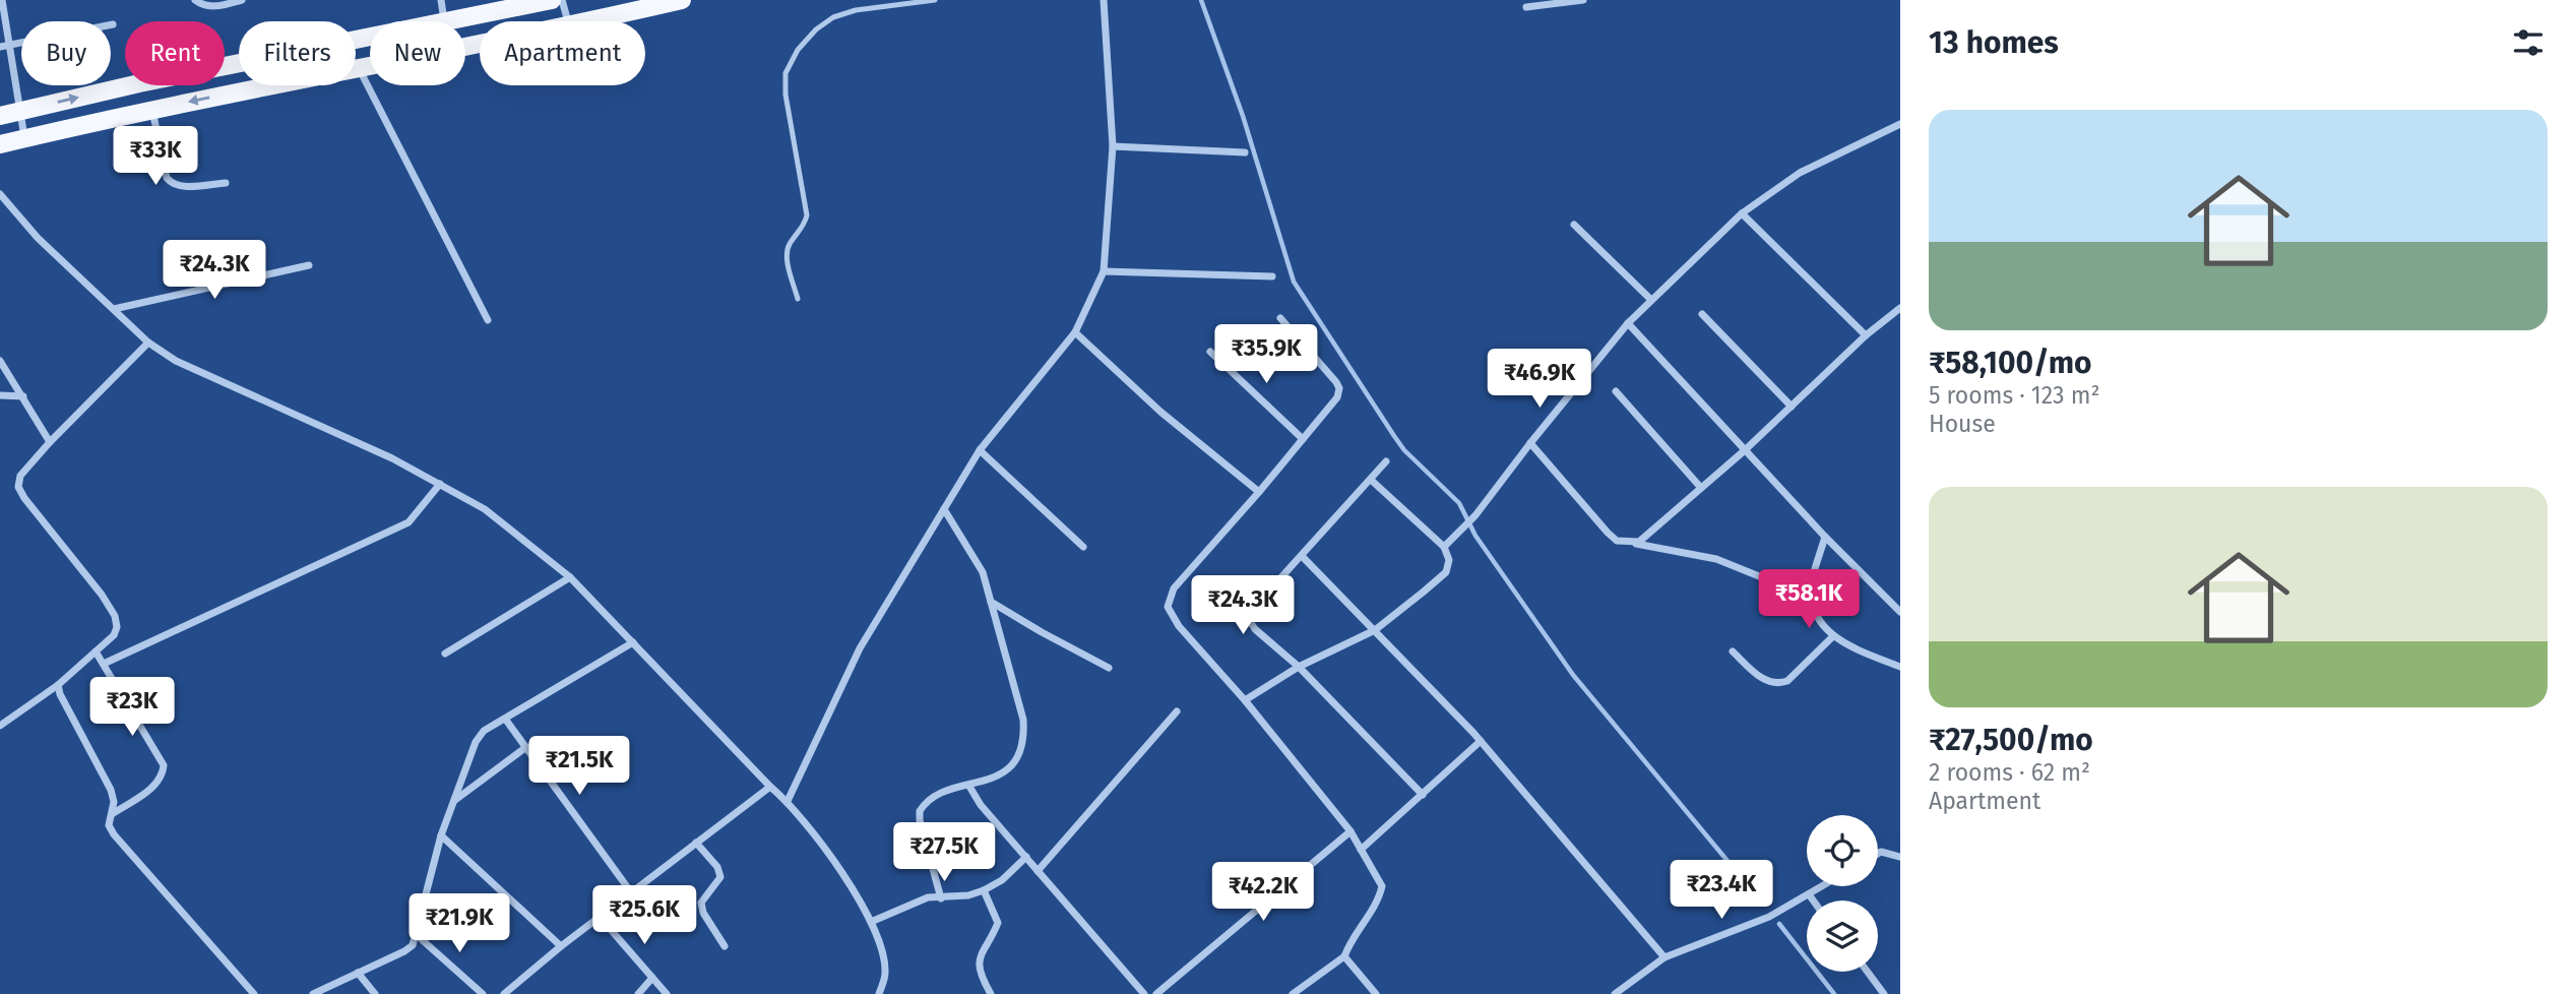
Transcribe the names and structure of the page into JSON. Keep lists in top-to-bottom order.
{
  "page": {
    "heading": "13 homes",
    "chip": [
      "Buy",
      "Rent",
      "Filters",
      "New",
      "Apartment"
    ],
    "list": [
      {
        "name": "₹58,100/mo",
        "note": "5 rooms · 123 m² · House"
      },
      {
        "name": "₹27,500/mo",
        "note": "2 rooms · 62 m² · Apartment"
      }
    ],
    "price": [
      "₹33K",
      "₹24.3K",
      "₹35.9K",
      "₹46.9K",
      "₹58.1K",
      "₹24.3K",
      "₹23K",
      "₹21.5K",
      "₹27.5K",
      "₹23.4K",
      "₹42.2K",
      "₹25.6K",
      "₹21.9K"
    ]
  }
}
